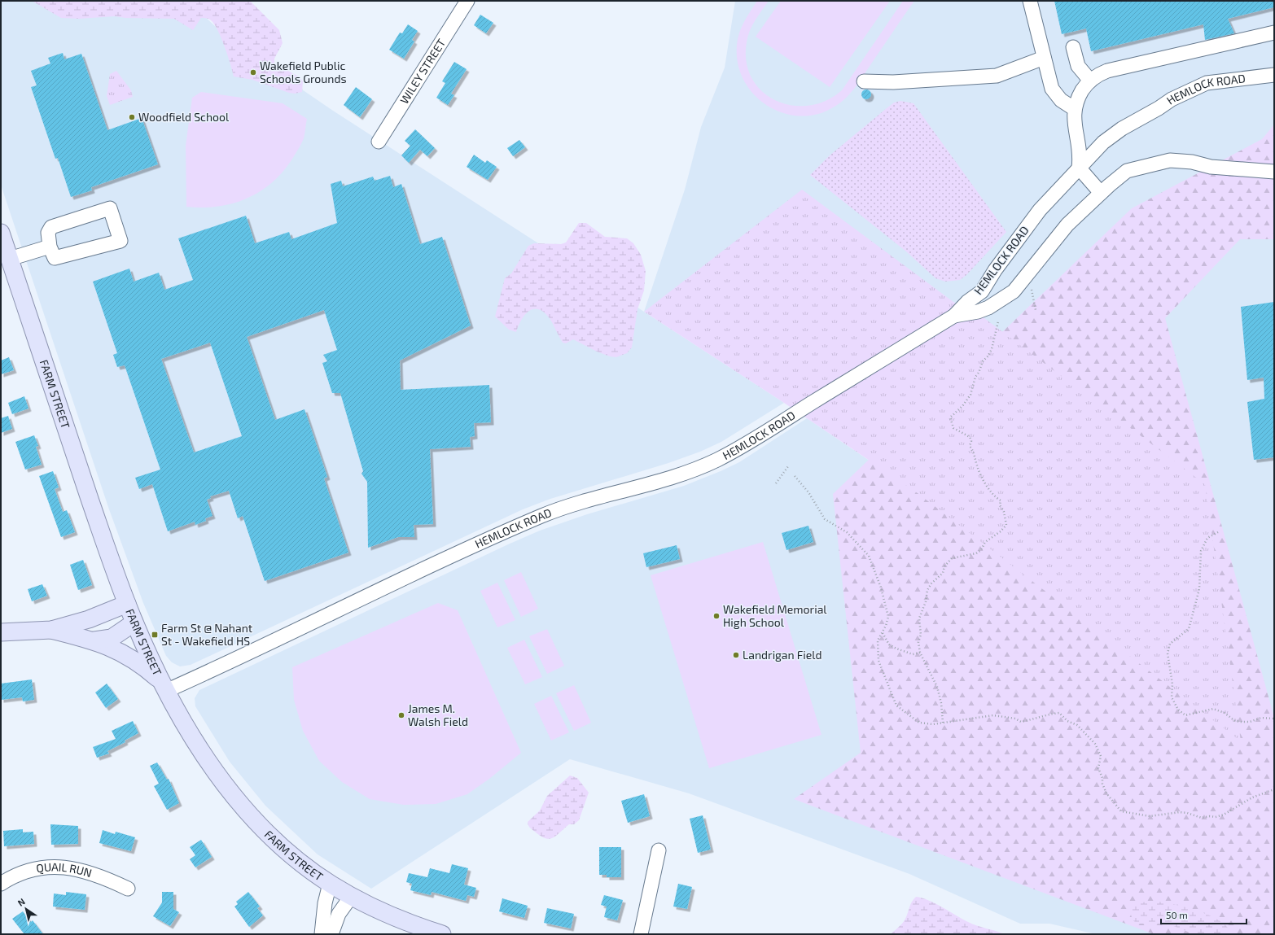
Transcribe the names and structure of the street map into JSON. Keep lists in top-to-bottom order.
{
  "streets": {
    "main road": ["FARM STREET"],
    "street": ["WILEY STREET", "HEMLOCK ROAD", "QUAIL RUN"]
  },
  "crossings": [
    ["HEMLOCK ROAD", "FARM STREET"]
  ],
  "places": {
    "other": [
      "Wakefield Public Schools Grounds",
      "Woodfield School",
      "Wakefield Memorial High School",
      "Landrigan Field",
      "James M. Walsh Field"
    ],
    "transit": ["Farm St @ Nahant St - Wakefield HS"]
  },
  "scale_bar": "50 m",
  "north": "top left"
}
